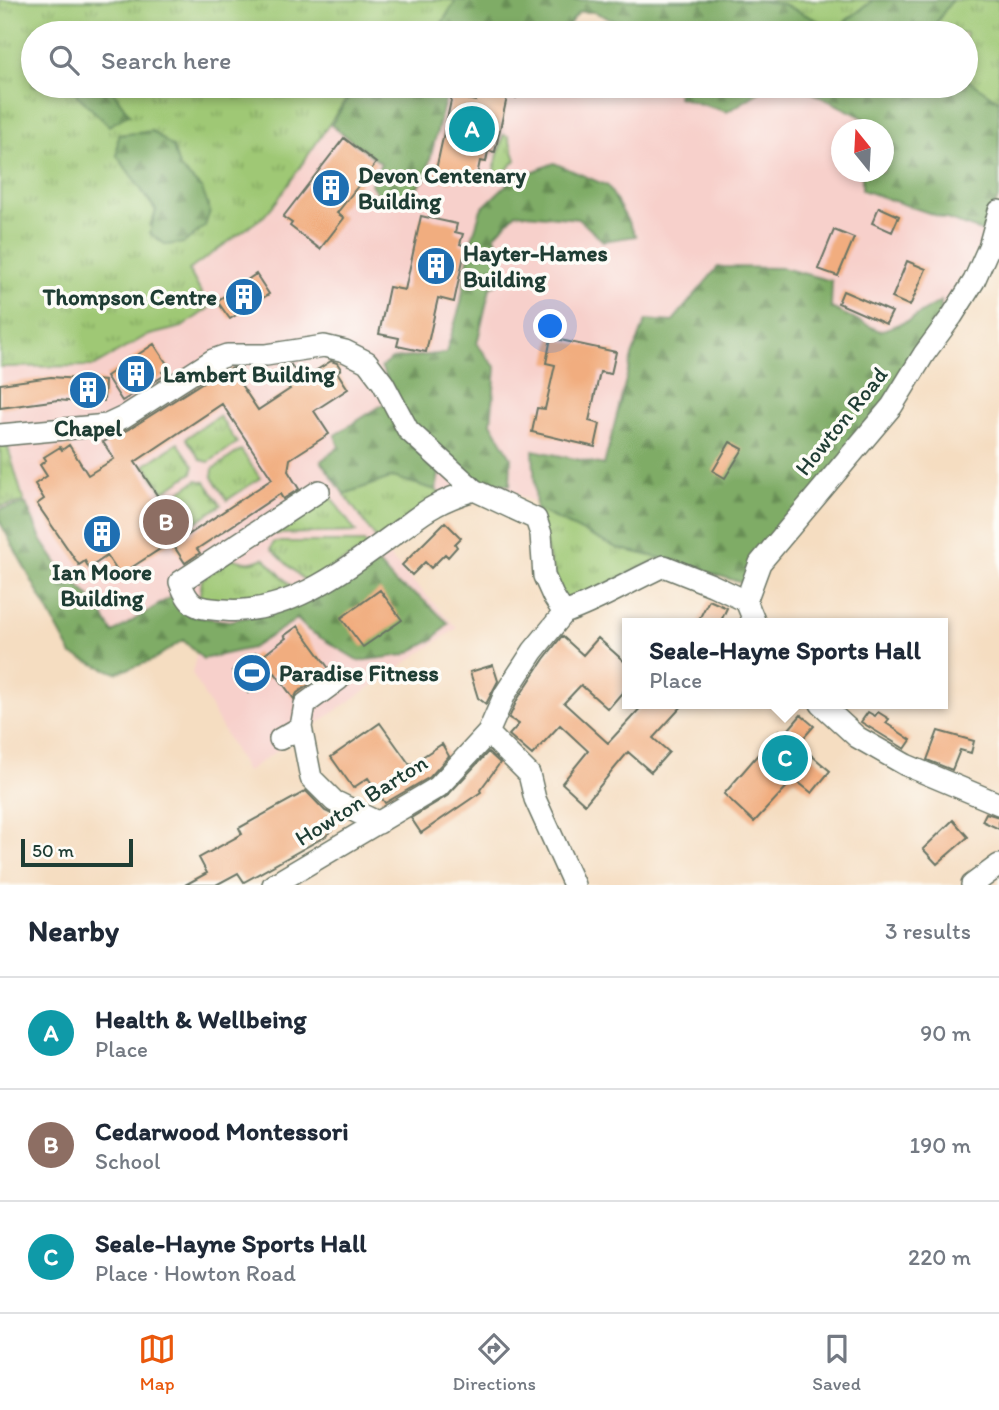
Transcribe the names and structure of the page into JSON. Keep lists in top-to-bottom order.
{
  "streets": {
    "street": ["Howton Road", "Howton Barton"]
  },
  "places": {
    "building": [
      "Devon Centenary Building",
      "Hayter-Hames Building",
      "Thompson Centre",
      "Lambert Building",
      "Chapel",
      "Ian Moore Building"
    ],
    "sports": ["Paradise Fitness"]
  },
  "scale_bar": "50 m",
  "north": "top",
  "page": {
    "search": "Search here",
    "pins": ["A", "B", "C"],
    "popup": ["Seale-Hayne Sports Hall", "Place"],
    "scale": "50 m",
    "heading": ["Nearby", "3 results"],
    "list": [
      {
        "mark": "A",
        "name": "Health & Wellbeing",
        "note": "Place",
        "value": "90 m"
      },
      {
        "mark": "B",
        "name": "Cedarwood Montessori",
        "note": "School",
        "value": "190 m"
      },
      {
        "mark": "C",
        "name": "Seale-Hayne Sports Hall",
        "note": "Place · Howton Road",
        "value": "220 m"
      }
    ],
    "nav": ["Map", "Directions", "Saved"]
  }
}
